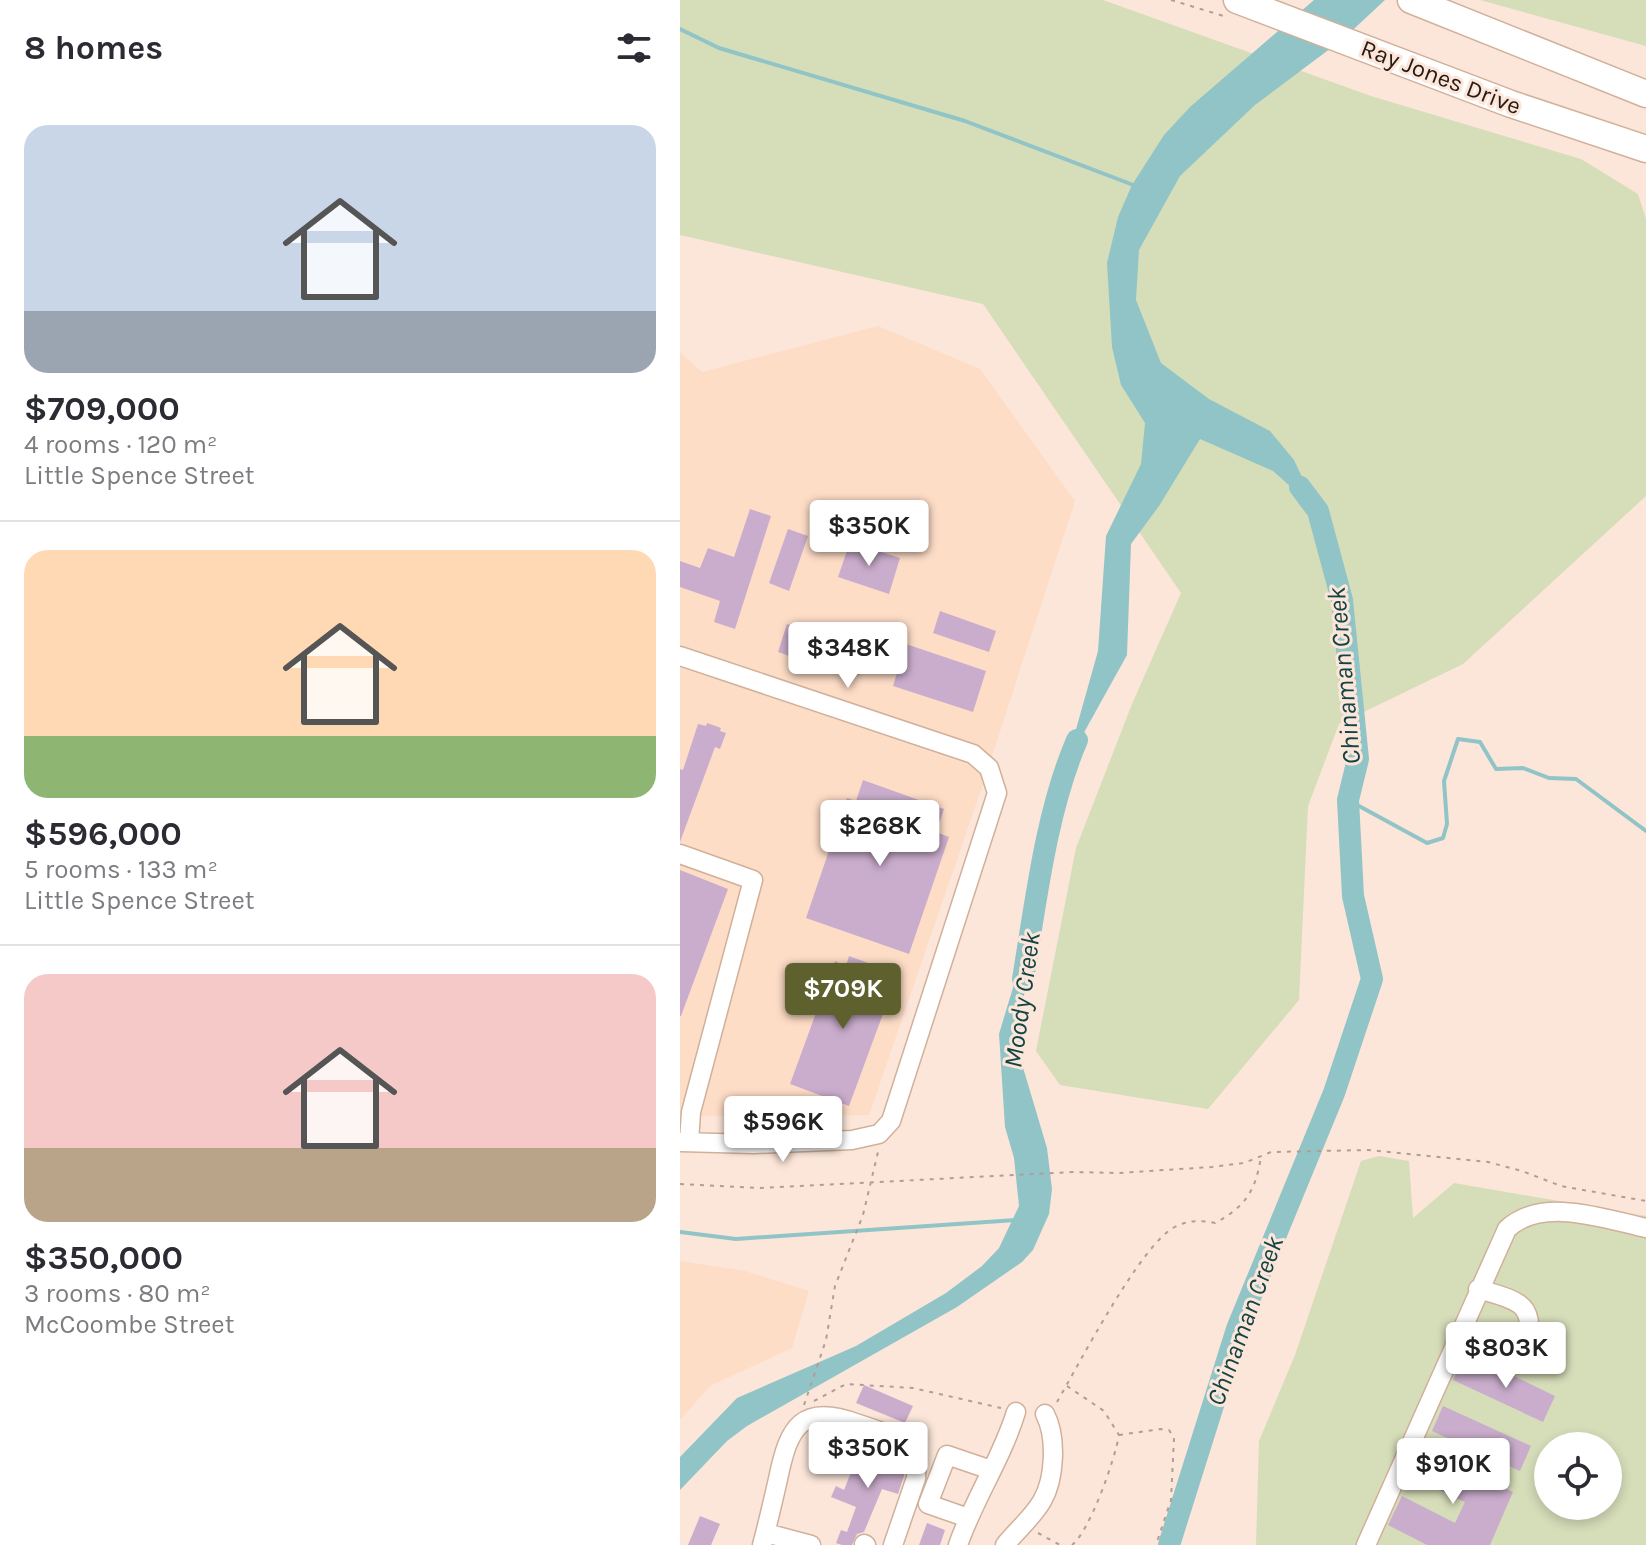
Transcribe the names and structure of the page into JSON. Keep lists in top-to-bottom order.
{
  "streets": {
    "highway": ["Ray Jones Drive"]
  },
  "water": ["Chinaman Creek", "Moody Creek"],
  "page": {
    "heading": "8 homes",
    "list": [
      {
        "name": "$709,000",
        "note": "4 rooms · 120 m² · Little Spence Street"
      },
      {
        "name": "$596,000",
        "note": "5 rooms · 133 m² · Little Spence Street"
      },
      {
        "name": "$350,000",
        "note": "3 rooms · 80 m² · McCoombe Street"
      }
    ],
    "price": [
      "$350K",
      "$348K",
      "$268K",
      "$709K",
      "$596K",
      "$803K",
      "$350K",
      "$910K"
    ]
  }
}
